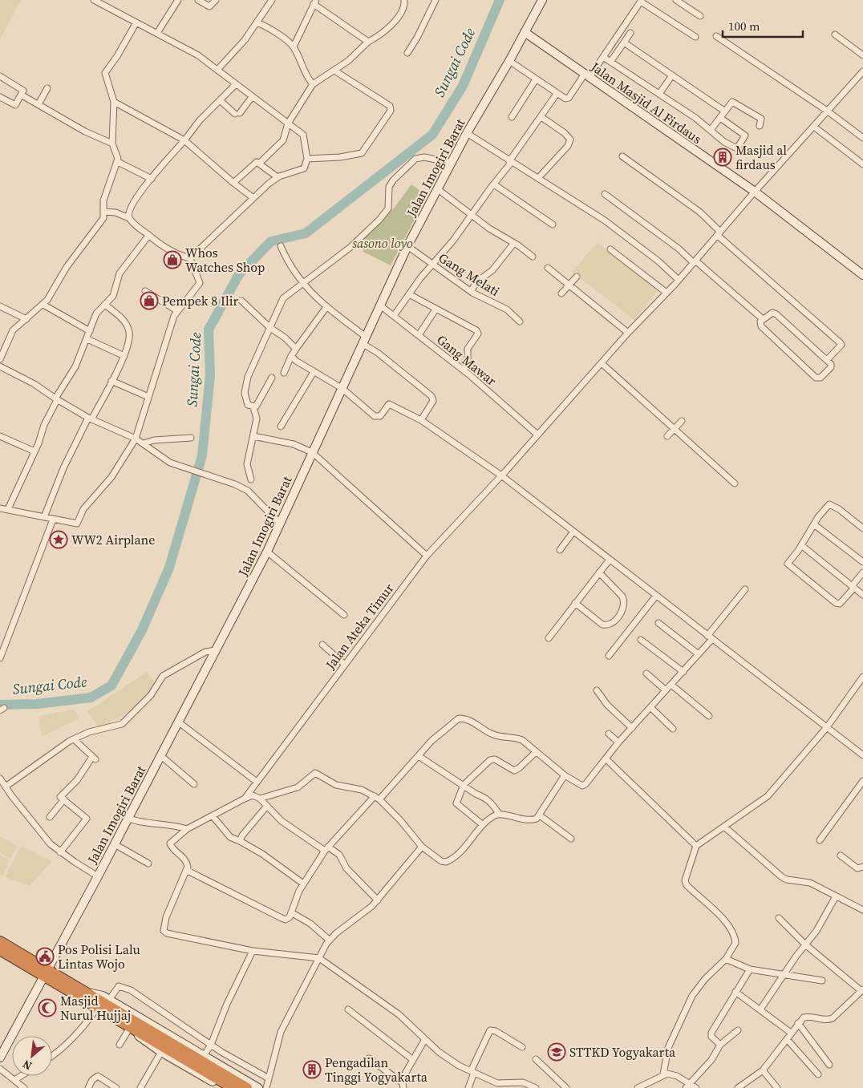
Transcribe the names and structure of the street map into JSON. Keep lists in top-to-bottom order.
{
  "streets": {
    "main road": ["Jalan Masjid Al Firdaus", "Jalan Imogiri Barat"],
    "street": ["Gang Melati", "Gang Mawar", "Jalan Ateka Timur"]
  },
  "crossings": [
    ["Jalan Masjid Al Firdaus", "Jalan Imogiri Barat"],
    ["Jalan Masjid Al Firdaus", "Jalan Ateka Timur"],
    ["Jalan Imogiri Barat", "Gang Melati"],
    ["Jalan Imogiri Barat", "Gang Mawar"],
    ["Gang Mawar", "Jalan Ateka Timur"]
  ],
  "water": ["Sungai Code"],
  "parks": ["sasono loyo"],
  "places": {
    "building": ["Masjid al firdaus", "Pengadilan Tinggi Yogyakarta"],
    "shop": ["Whos Watches Shop", "Pempek 8 Ilir"],
    "place": ["WW2 Airplane"],
    "public building": ["Pos Polisi Lalu Lintas Wojo"],
    "mosque": ["Masjid Nurul Hujjaj"],
    "school or university": ["STTKD Yogyakarta"]
  },
  "scale_bar": "100 m",
  "north": "bottom left"
}
